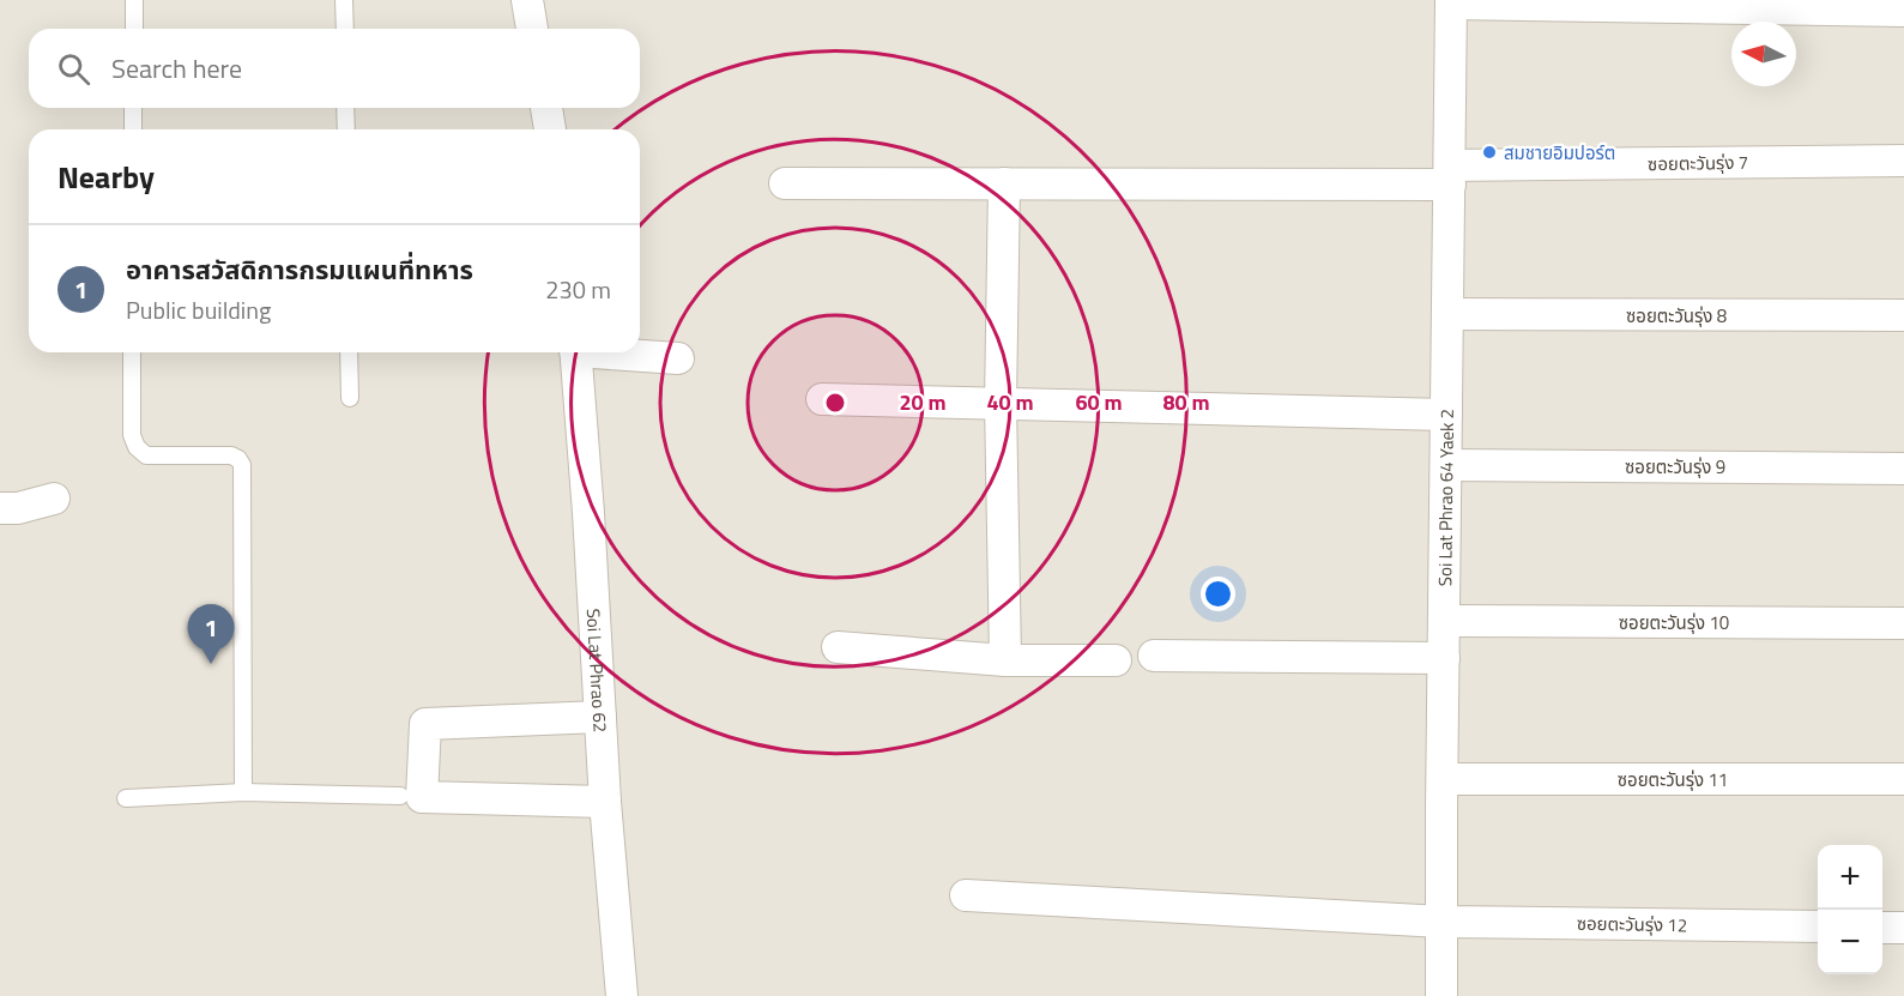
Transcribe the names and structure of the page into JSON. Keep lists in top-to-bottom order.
{
  "streets": {
    "street": [
      "ซอยตะวันรุ่ง 7",
      "ซอยตะวันรุ่ง 8",
      "ซอยตะวันรุ่ง 9",
      "Soi Lat Phrao 64 Yaek 2",
      "ซอยตะวันรุ่ง 10",
      "Soi Lat Phrao 62",
      "ซอยตะวันรุ่ง 11",
      "ซอยตะวันรุ่ง 12"
    ]
  },
  "crossings": [
    ["ซอยตะวันรุ่ง 7", "Soi Lat Phrao 64 Yaek 2"],
    ["ซอยตะวันรุ่ง 8", "Soi Lat Phrao 64 Yaek 2"],
    ["ซอยตะวันรุ่ง 9", "Soi Lat Phrao 64 Yaek 2"],
    ["Soi Lat Phrao 64 Yaek 2", "ซอยตะวันรุ่ง 10"],
    ["Soi Lat Phrao 64 Yaek 2", "ซอยตะวันรุ่ง 11"],
    ["Soi Lat Phrao 64 Yaek 2", "ซอยตะวันรุ่ง 12"]
  ],
  "places": ["สมชายอิมปอร์ต"],
  "north": "left",
  "page": {
    "search": "Search here",
    "heading": "Nearby",
    "list": [
      {
        "mark": "1",
        "name": "อาคารสวัสดิการกรมแผนที่ทหาร",
        "note": "Public building",
        "value": "230 m"
      }
    ],
    "pins": "1",
    "map_buttons": ["+", "−"]
  },
  "rings": [
    "20 m",
    "40 m",
    "60 m",
    "80 m"
  ]
}
